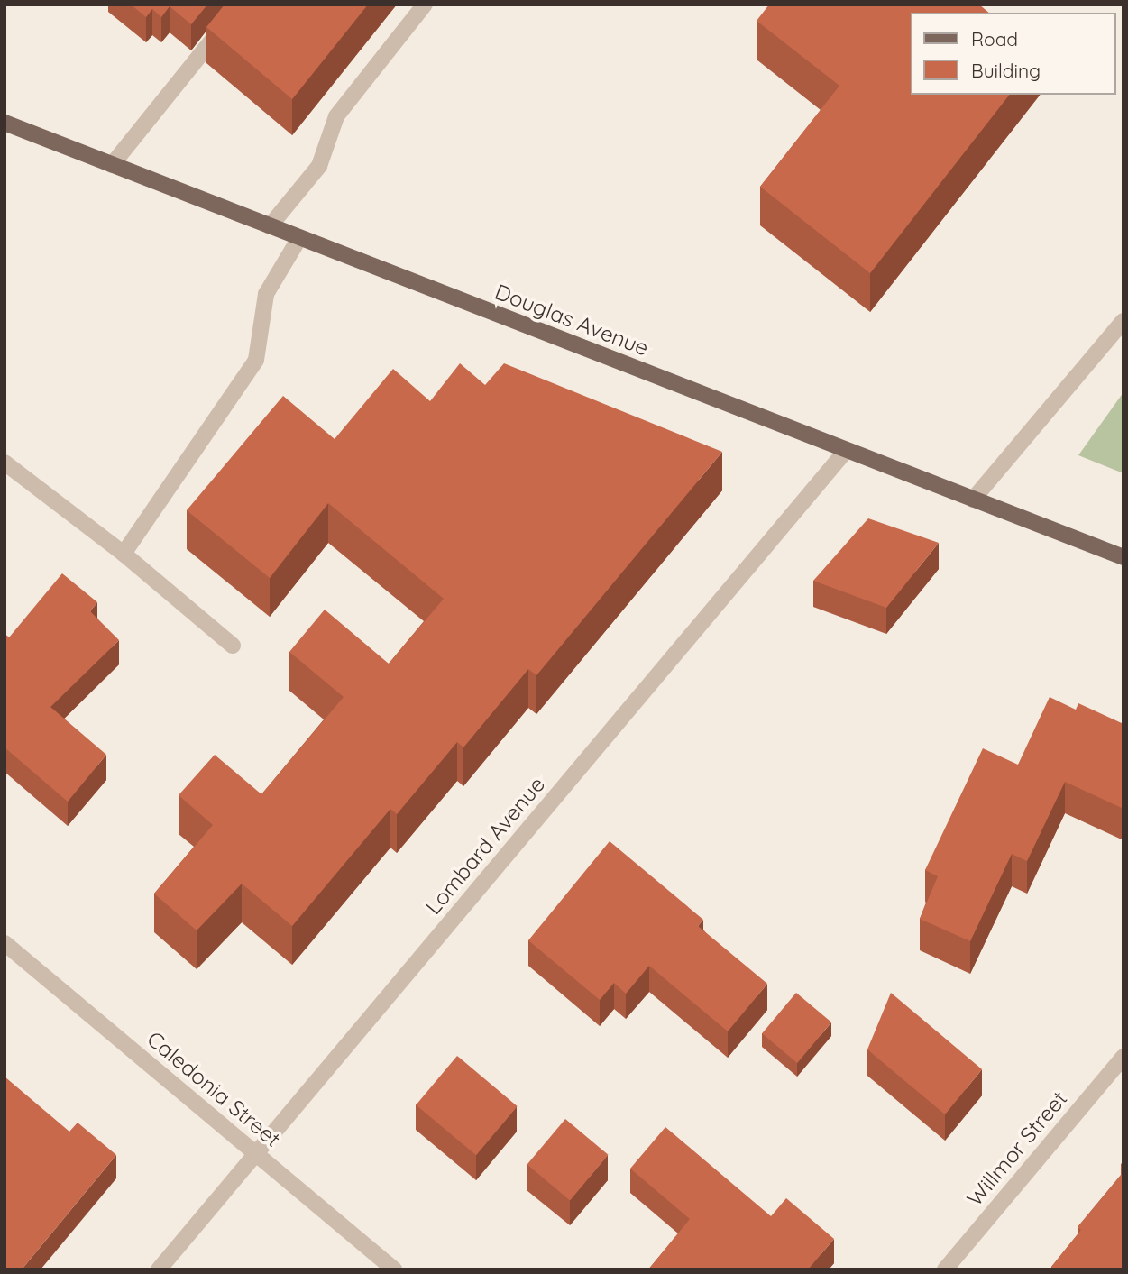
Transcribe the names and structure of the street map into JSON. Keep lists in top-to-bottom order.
{
  "streets": {
    "main road": ["Douglas Avenue"],
    "street": ["Lombard Avenue", "Caledonia Street", "Willmor Street"]
  },
  "crossings": [
    ["Douglas Avenue", "Lombard Avenue"],
    ["Lombard Avenue", "Caledonia Street"]
  ],
  "legend": ["Road", "Building"]
}
